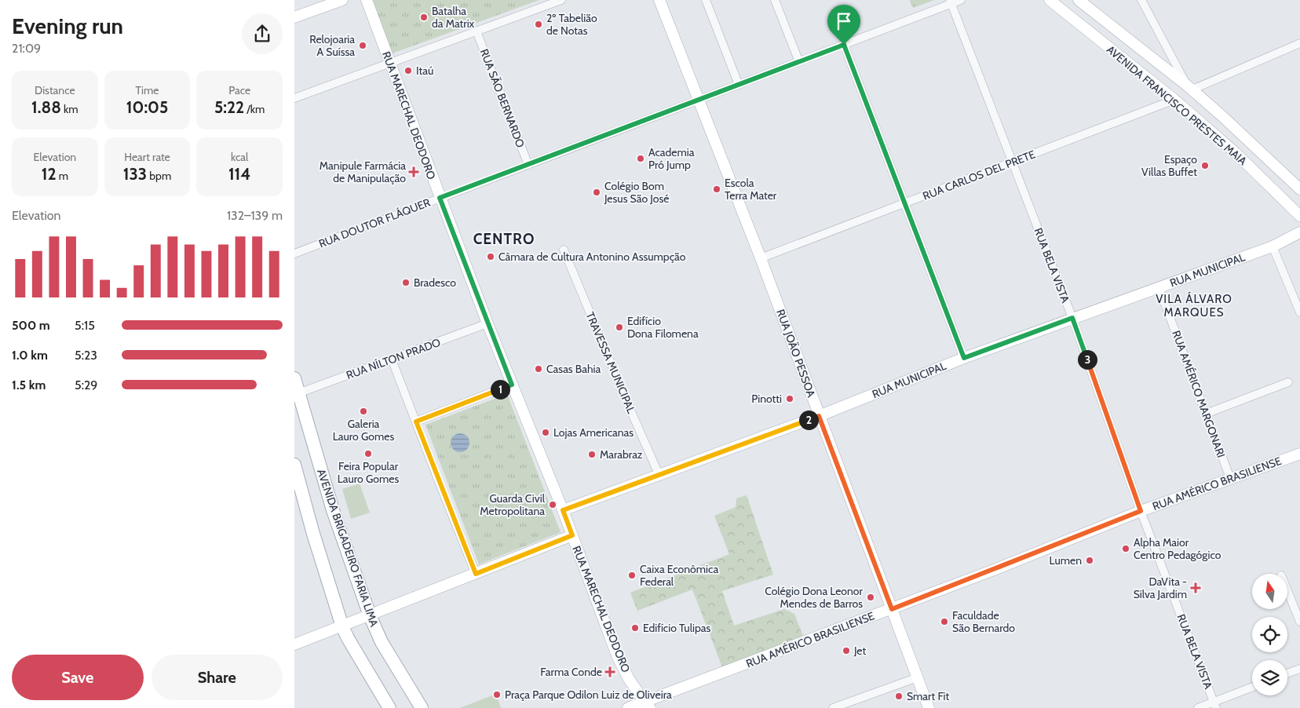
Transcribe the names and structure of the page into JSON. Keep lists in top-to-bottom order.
{
  "streets": {
    "main road": ["AVENIDA BRIGADEIRO FARIA LIMA"],
    "street": [
      "RUA SÃO BERNARDO",
      "AVENIDA FRANCISCO PRESTES MAIA",
      "RUA MARECHAL DEODORO",
      "RUA CARLOS DEL PRETE",
      "RUA DOUTOR FLÁQUER",
      "RUA BELA VISTA",
      "RUA MUNICIPAL",
      "RUA JOÃO PESSOA",
      "RUA NÍLTON PRADO",
      "TRAVESSA MUNICIPAL",
      "RUA AMÉRICO MARGONARI",
      "RUA AMÉRICO BRASILIENSE"
    ]
  },
  "crossings": [
    ["RUA SÃO BERNARDO", "RUA DOUTOR FLÁQUER"],
    ["AVENIDA FRANCISCO PRESTES MAIA", "RUA CARLOS DEL PRETE"],
    ["RUA MARECHAL DEODORO", "RUA DOUTOR FLÁQUER"],
    ["RUA MARECHAL DEODORO", "RUA MUNICIPAL"],
    ["RUA MARECHAL DEODORO", "RUA NÍLTON PRADO"],
    ["RUA MARECHAL DEODORO", "RUA AMÉRICO BRASILIENSE"],
    ["RUA CARLOS DEL PRETE", "RUA BELA VISTA"],
    ["RUA CARLOS DEL PRETE", "RUA JOÃO PESSOA"],
    ["RUA DOUTOR FLÁQUER", "RUA BELA VISTA"],
    ["RUA DOUTOR FLÁQUER", "RUA JOÃO PESSOA"],
    ["RUA BELA VISTA", "RUA MUNICIPAL"],
    ["RUA BELA VISTA", "RUA AMÉRICO BRASILIENSE"],
    ["RUA MUNICIPAL", "RUA JOÃO PESSOA"],
    ["RUA MUNICIPAL", "TRAVESSA MUNICIPAL"],
    ["RUA MUNICIPAL", "RUA AMÉRICO MARGONARI"],
    ["RUA JOÃO PESSOA", "RUA AMÉRICO BRASILIENSE"],
    ["RUA NÍLTON PRADO", "AVENIDA BRIGADEIRO FARIA LIMA"],
    ["RUA AMÉRICO MARGONARI", "RUA AMÉRICO BRASILIENSE"]
  ],
  "districts": ["CENTRO", "VILA ÁLVARO MARQUES"],
  "places": {
    "other": [
      "Batalha da Matrix",
      "2º Tabelião de Notas",
      "Relojoaria A Suíssa",
      "Itaú",
      "Academia Pró Jump",
      "Espaço Villas Buffet",
      "Escola Terra Mater",
      "Colégio Bom Jesus São José",
      "Câmara de Cultura Antonino Assumpção",
      "Bradesco",
      "Edifício Dona Filomena",
      "Casas Bahia",
      "Pinotti",
      "Galeria Lauro Gomes",
      "Lojas Americanas",
      "Feira Popular Lauro Gomes",
      "Marabraz",
      "Guarda Civil Metropolitana",
      "Alpha Maior Centro Pedagógico",
      "Lumen",
      "Caixa Econômica Federal",
      "Colégio Dona Leonor Mendes de Barros",
      "Faculdade São Bernardo",
      "Edifício Tulipas",
      "Jet",
      "Praça Parque Odilon Luiz de Oliveira",
      "Smart Fit"
    ],
    "health": ["Manipule Farmácia de Manipulação", "DaVita - Silva Jardim", "Farma Conde"]
  },
  "north": "top",
  "page": {
    "heading": ["Evening run", "21:09"],
    "stats": [
      ["Distance", "1.88 km"],
      ["Time", "10:05"],
      ["Pace", "5:22 /km"],
      ["Elevation", "12 m"],
      ["Heart rate", "133 bpm"],
      ["kcal", "114"]
    ],
    "chart": ["Elevation", "132–139 m"],
    "list": [
      {
        "name": "500 m",
        "note": "5:15"
      },
      {
        "name": "1.0 km",
        "note": "5:23"
      },
      {
        "name": "1.5 km",
        "note": "5:29"
      }
    ],
    "pins": ["3", "1", "2"],
    "buttons": ["Save", "Share"]
  }
}
